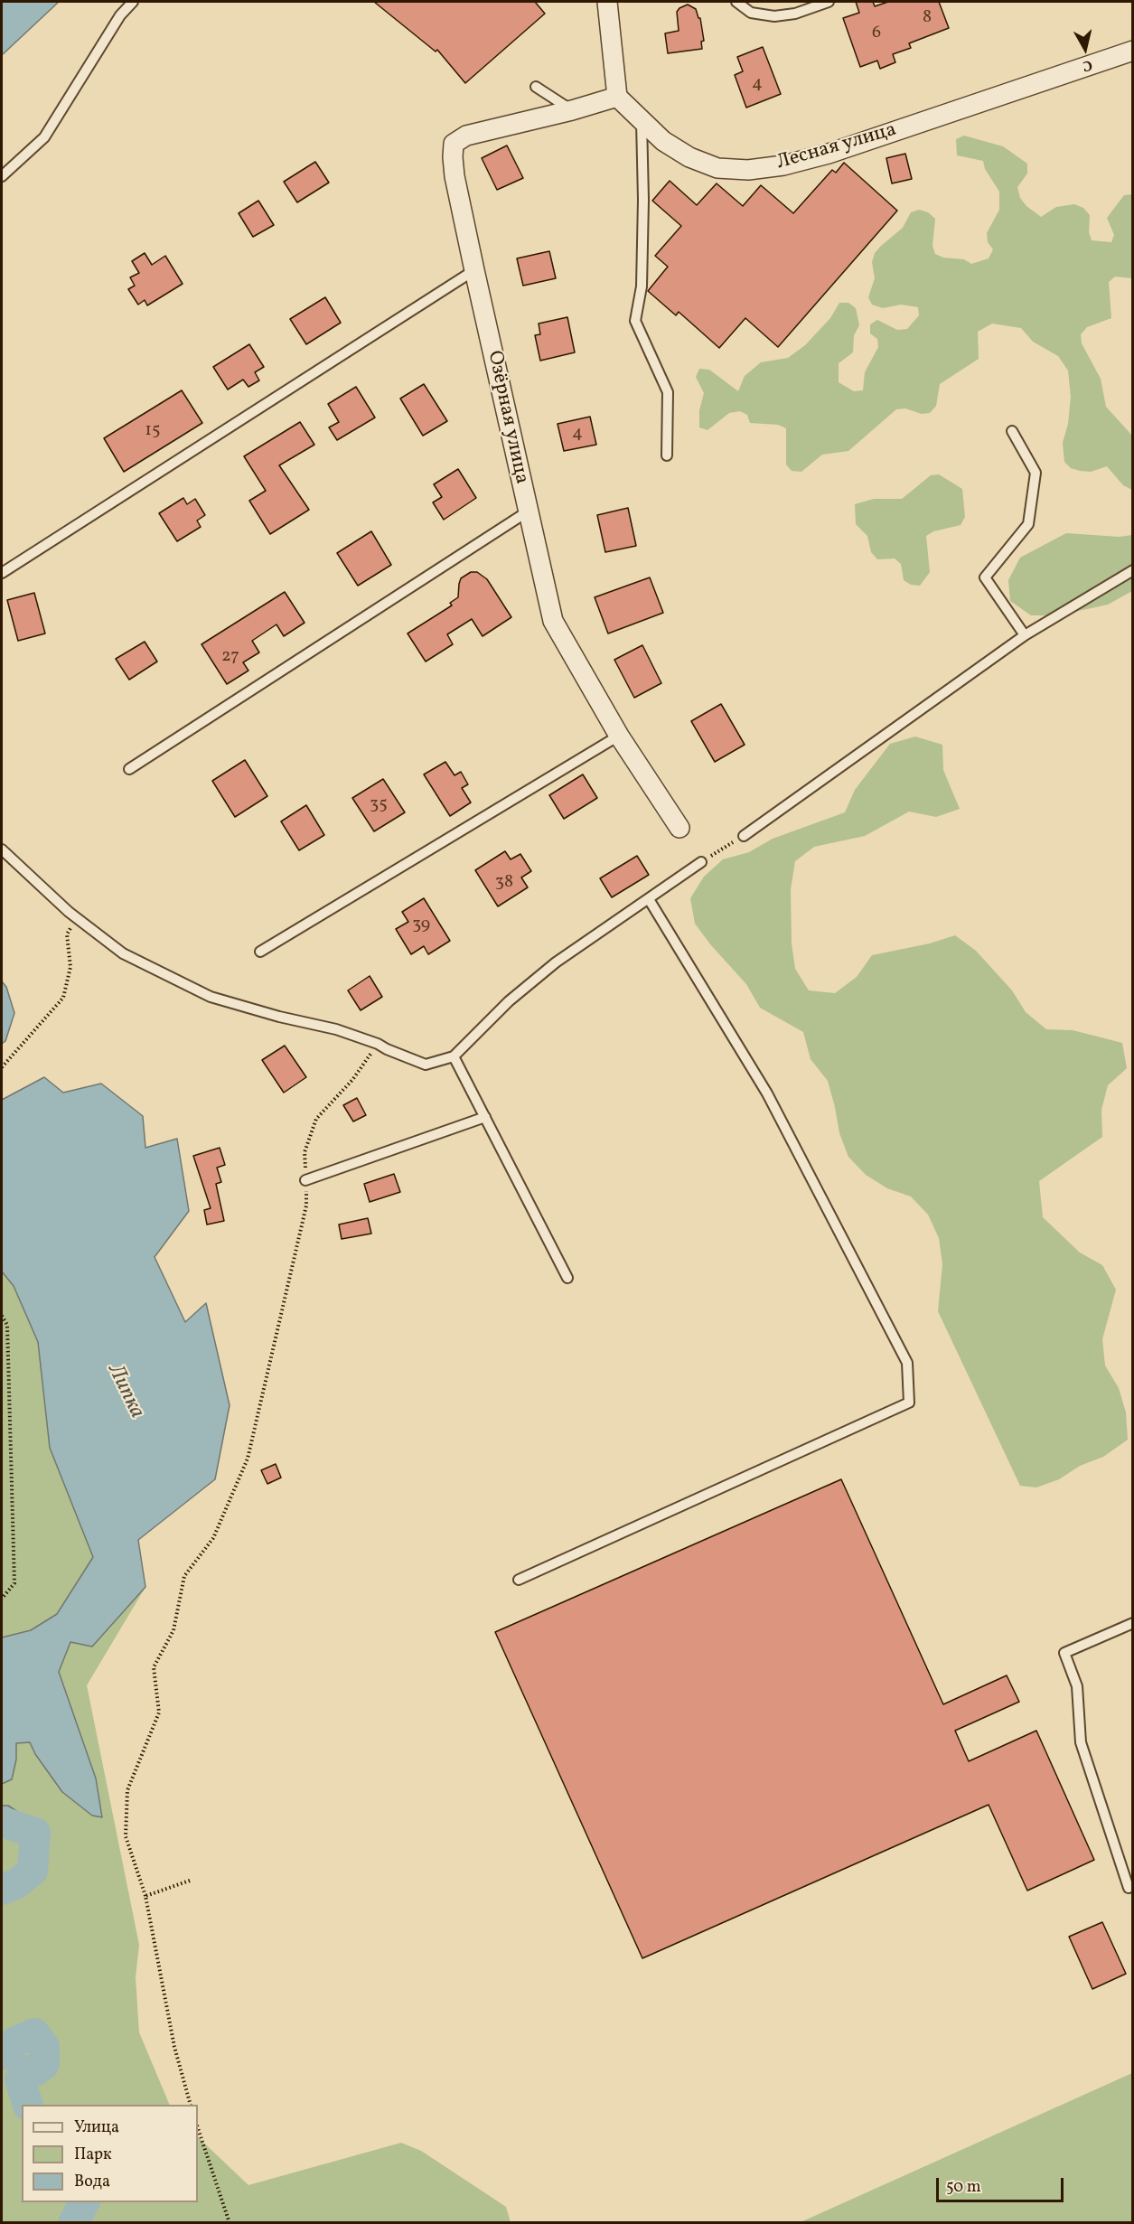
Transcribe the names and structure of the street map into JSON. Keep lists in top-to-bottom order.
{
  "streets": {
    "street": ["Лесная улица", "Озёрная улица"]
  },
  "crossings": [
    ["Лесная улица", "Озёрная улица"]
  ],
  "water": ["Липка"],
  "house_numbers": [
    "8",
    "6",
    "4",
    "15",
    "4",
    "27",
    "35",
    "38",
    "39"
  ],
  "legend": ["Улица", "Парк", "Вода"],
  "scale_bar": "50 m",
  "north": "bottom"
}
